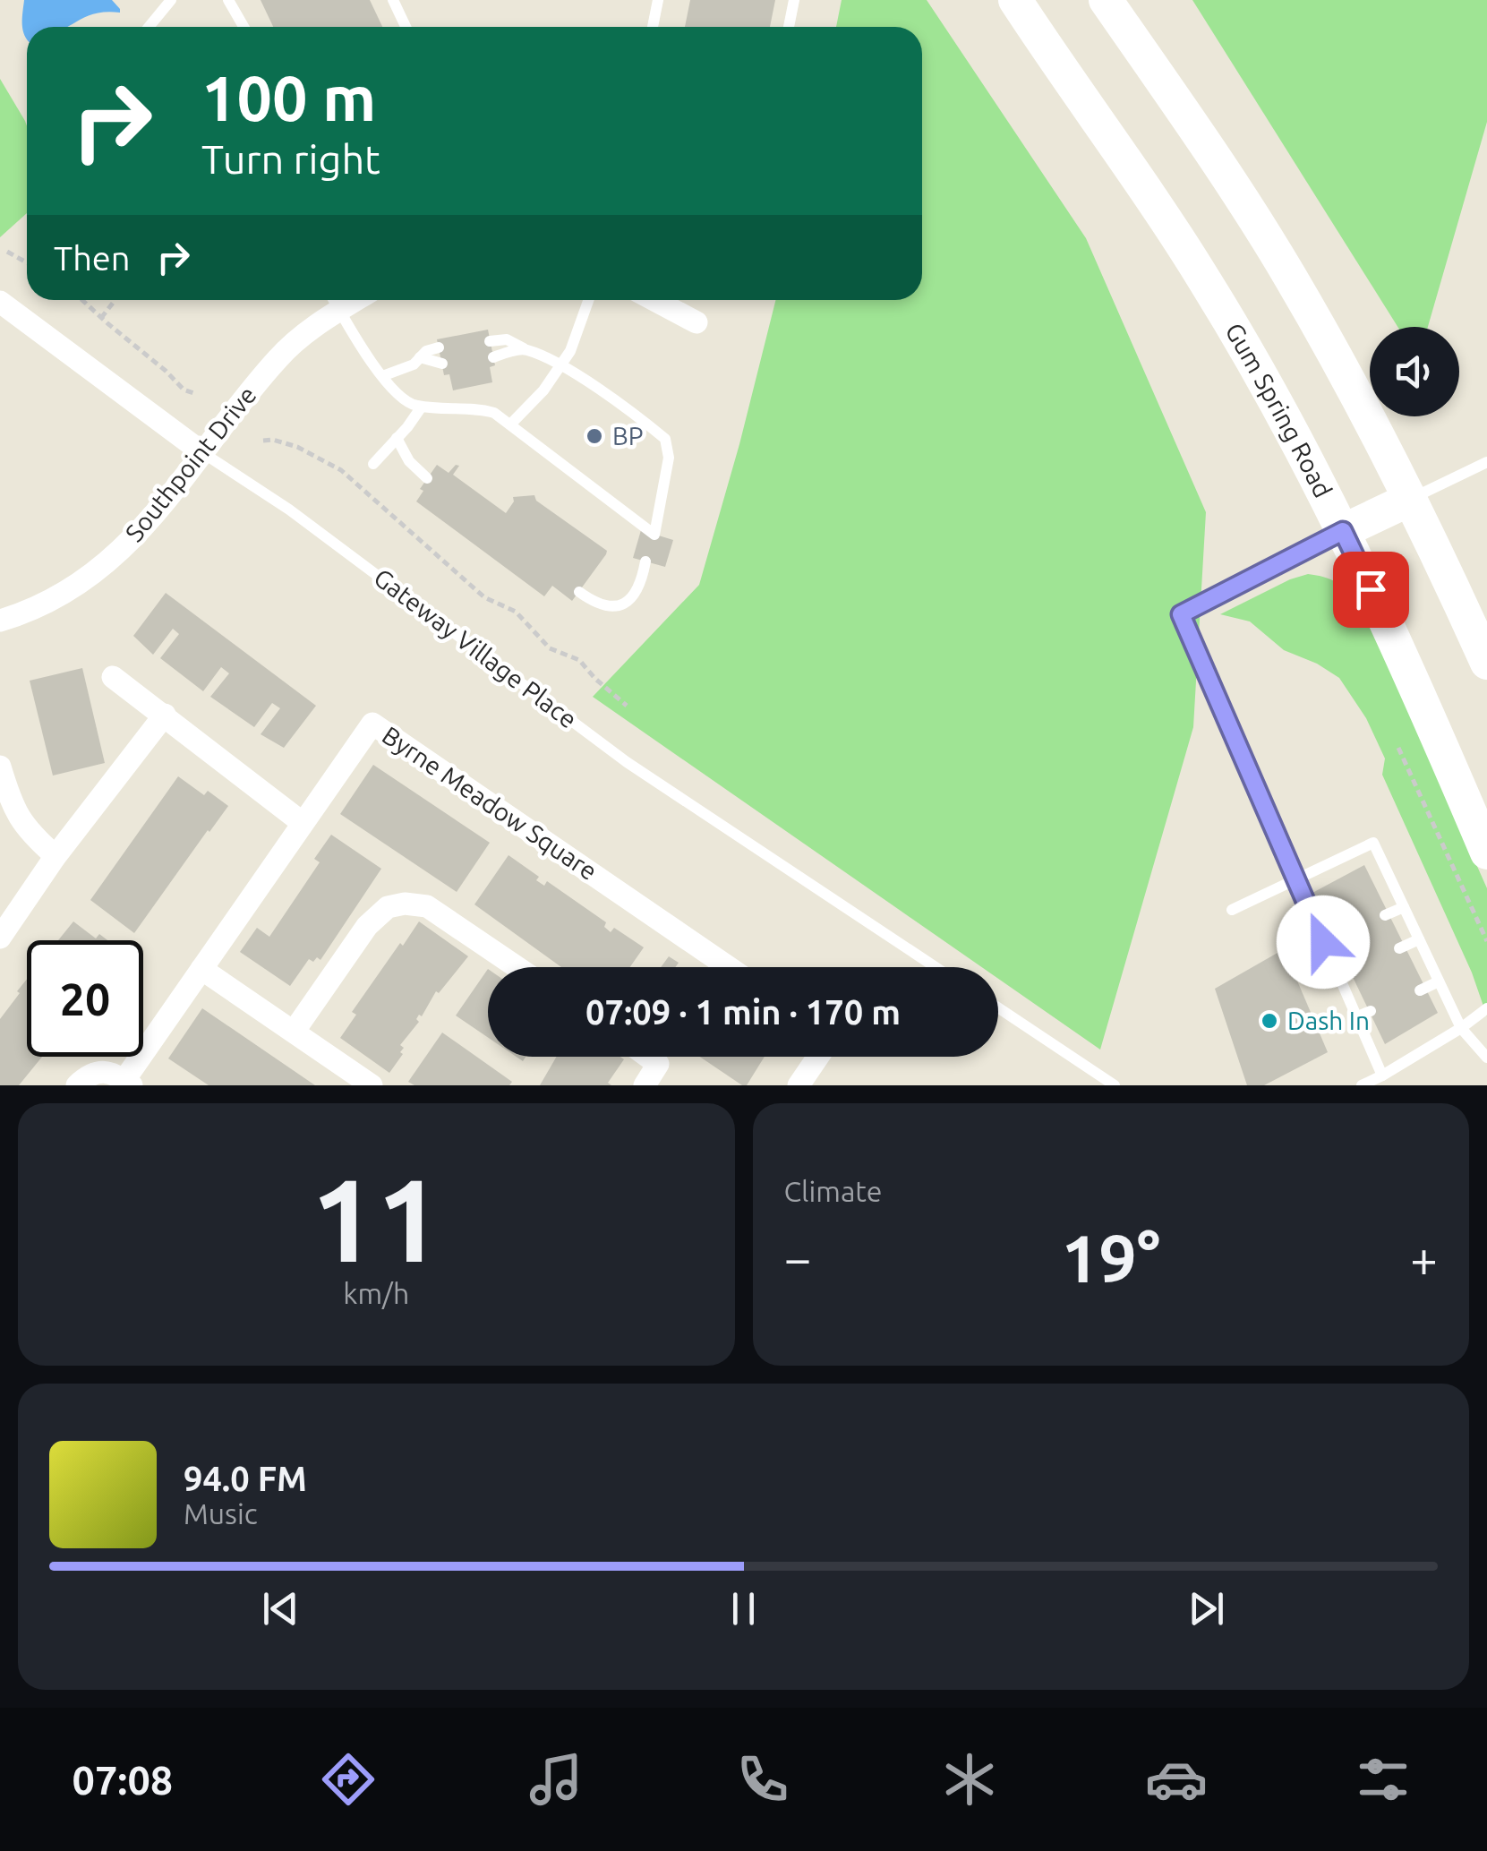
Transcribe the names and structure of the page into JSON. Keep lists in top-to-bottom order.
{
  "streets": {
    "main road": ["Gum Spring Road"],
    "street": ["Southpoint Drive", "Gateway Village Place", "Byrne Meadow Square"]
  },
  "crossings": [
    ["Southpoint Drive", "Gateway Village Place"]
  ],
  "places": ["BP", "Dash In"],
  "page": {
    "turn": ["100 m", "Turn right"],
    "then": "Then",
    "limit": "20",
    "trip": "07:09 · 1 min · 170 m",
    "tile": [
      ["11", "km/h"],
      "Climate"
    ],
    "heat": ["−", "19°", "+"],
    "song": ["94.0 FM", "Music"],
    "tabs": "07:08"
  }
}
